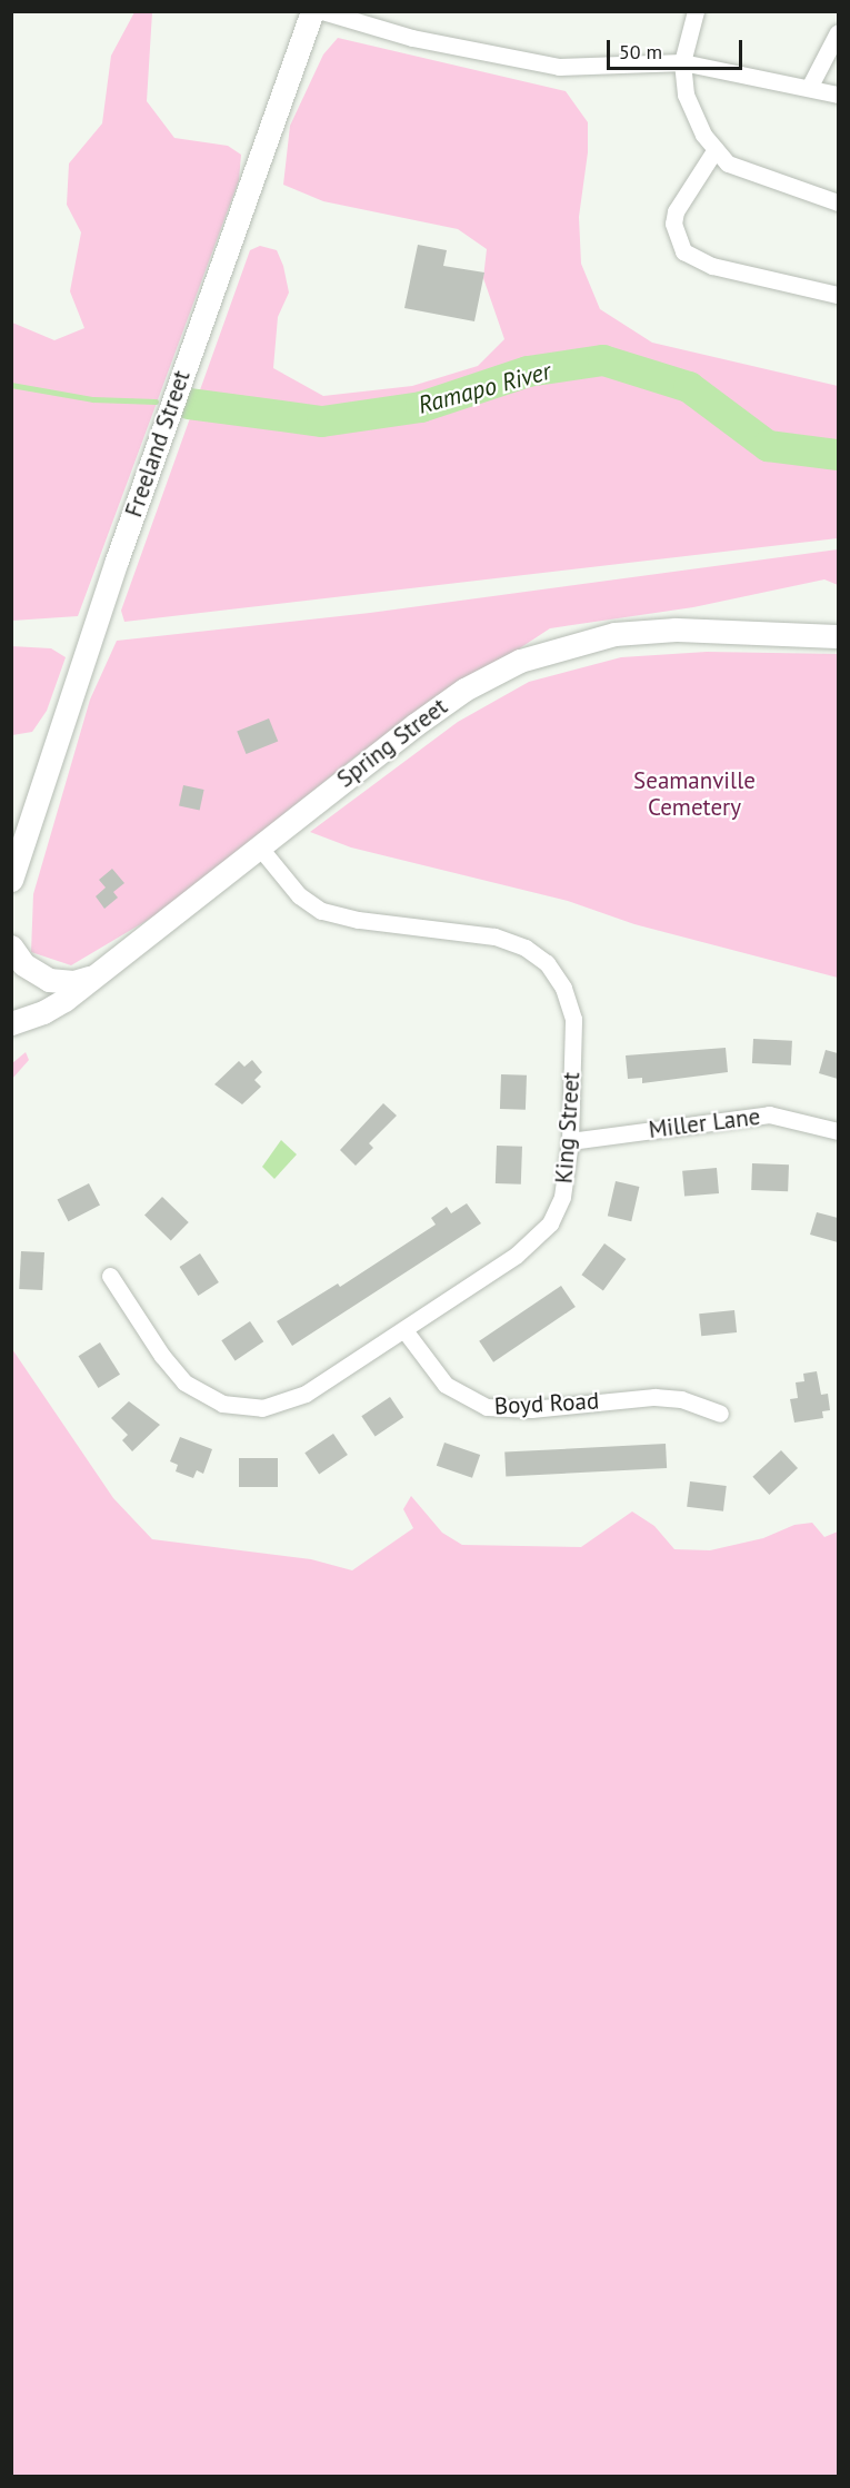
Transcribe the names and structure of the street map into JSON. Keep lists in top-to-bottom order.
{
  "streets": {
    "street": [
      "Freeland Street",
      "Spring Street",
      "Miller Lane",
      "King Street",
      "Boyd Road"
    ]
  },
  "crossings": [
    ["Spring Street", "King Street"],
    ["Miller Lane", "King Street"],
    ["King Street", "Boyd Road"]
  ],
  "water": ["Ramapo River"],
  "parks": ["Seamanville Cemetery"],
  "scale_bar": "50 m"
}
